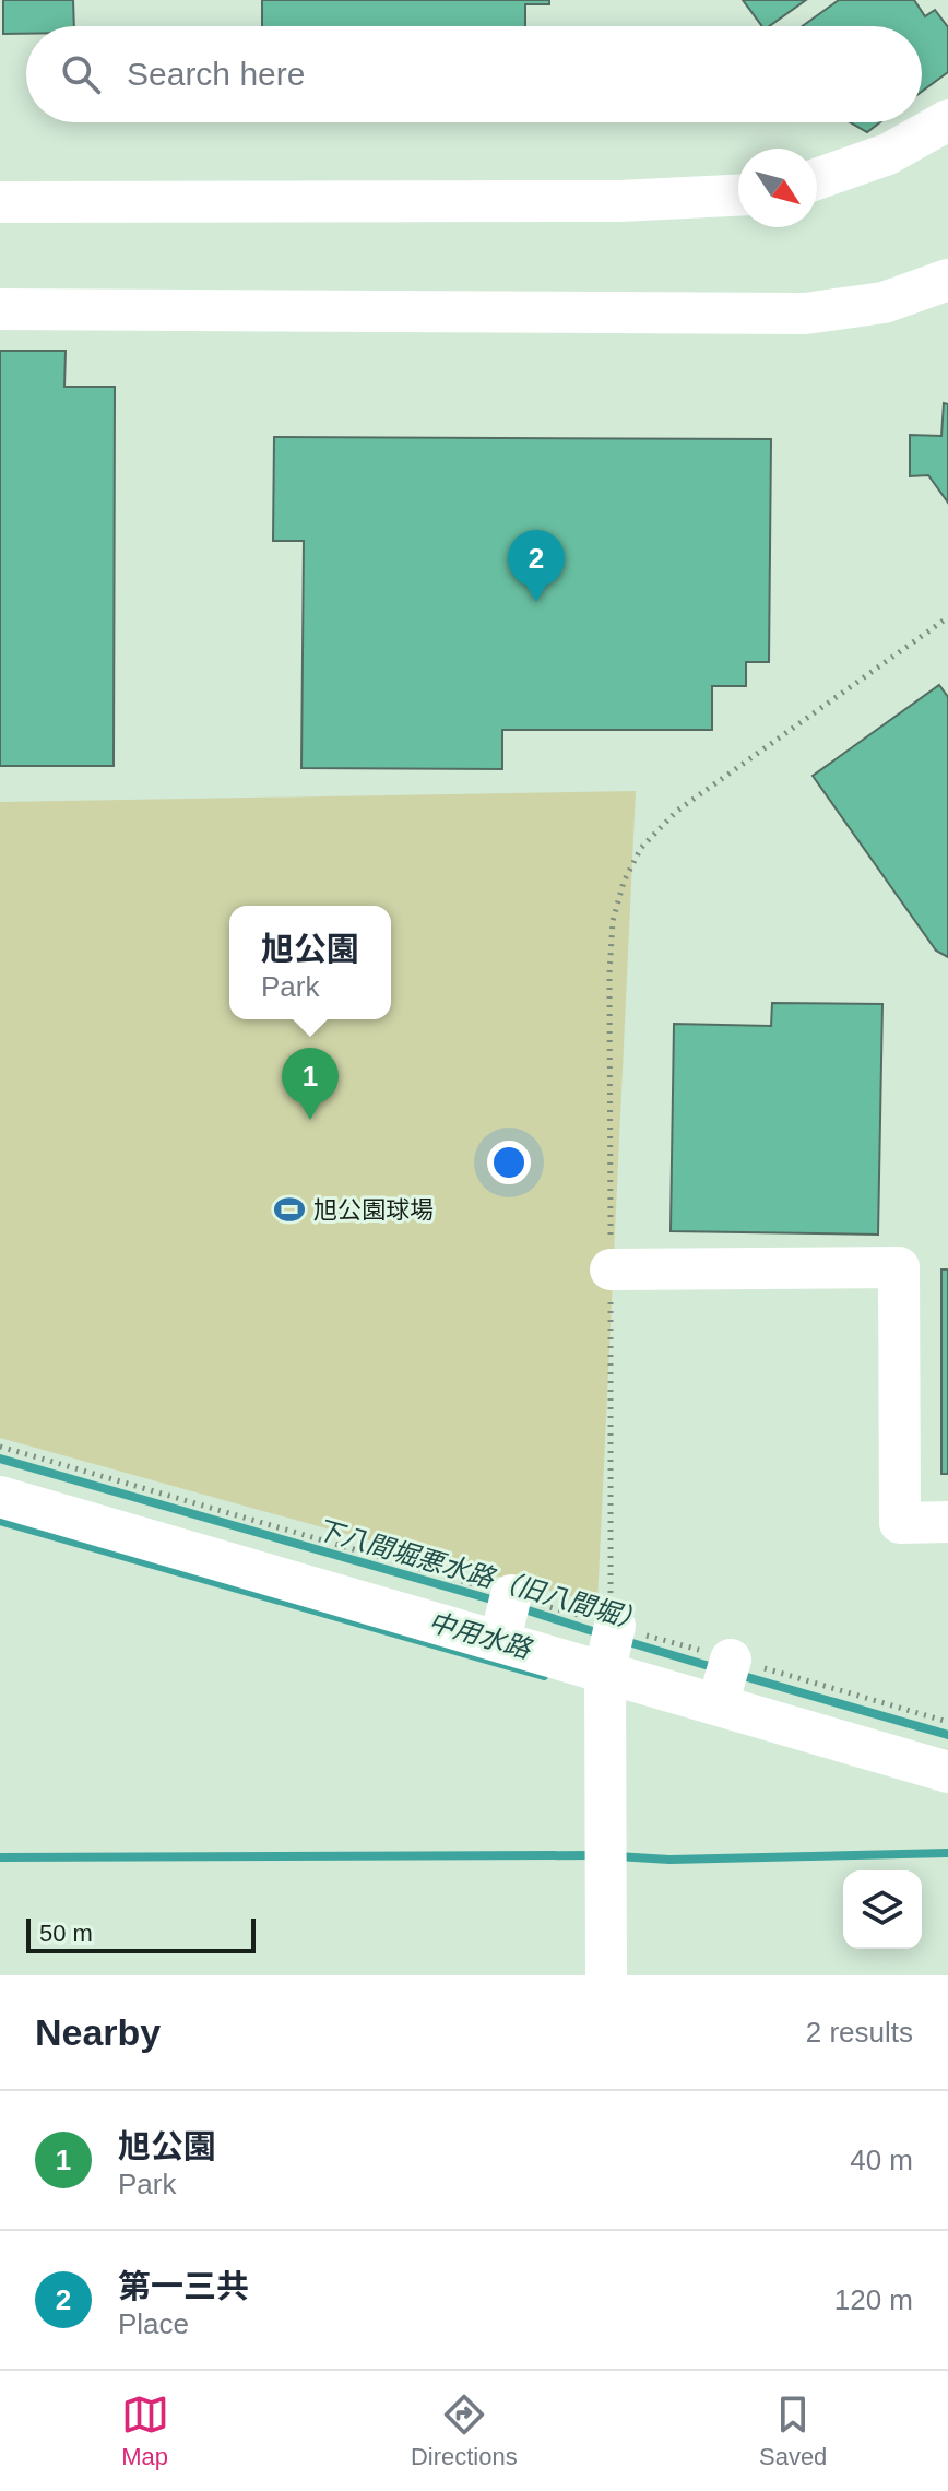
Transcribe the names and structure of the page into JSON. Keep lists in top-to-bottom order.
{
  "water": ["下八間堀悪水路（旧八間堀）", "中用水路"],
  "places": {
    "sports": ["旭公園球場"]
  },
  "scale_bar": "50 m",
  "north": "bottom right",
  "page": {
    "search": "Search here",
    "pins": ["2", "1"],
    "popup": ["旭公園", "Park"],
    "scale": "50 m",
    "heading": ["Nearby", "2 results"],
    "list": [
      {
        "mark": "1",
        "name": "旭公園",
        "note": "Park",
        "value": "40 m"
      },
      {
        "mark": "2",
        "name": "第一三共",
        "note": "Place",
        "value": "120 m"
      }
    ],
    "nav": ["Map", "Directions", "Saved"]
  }
}
